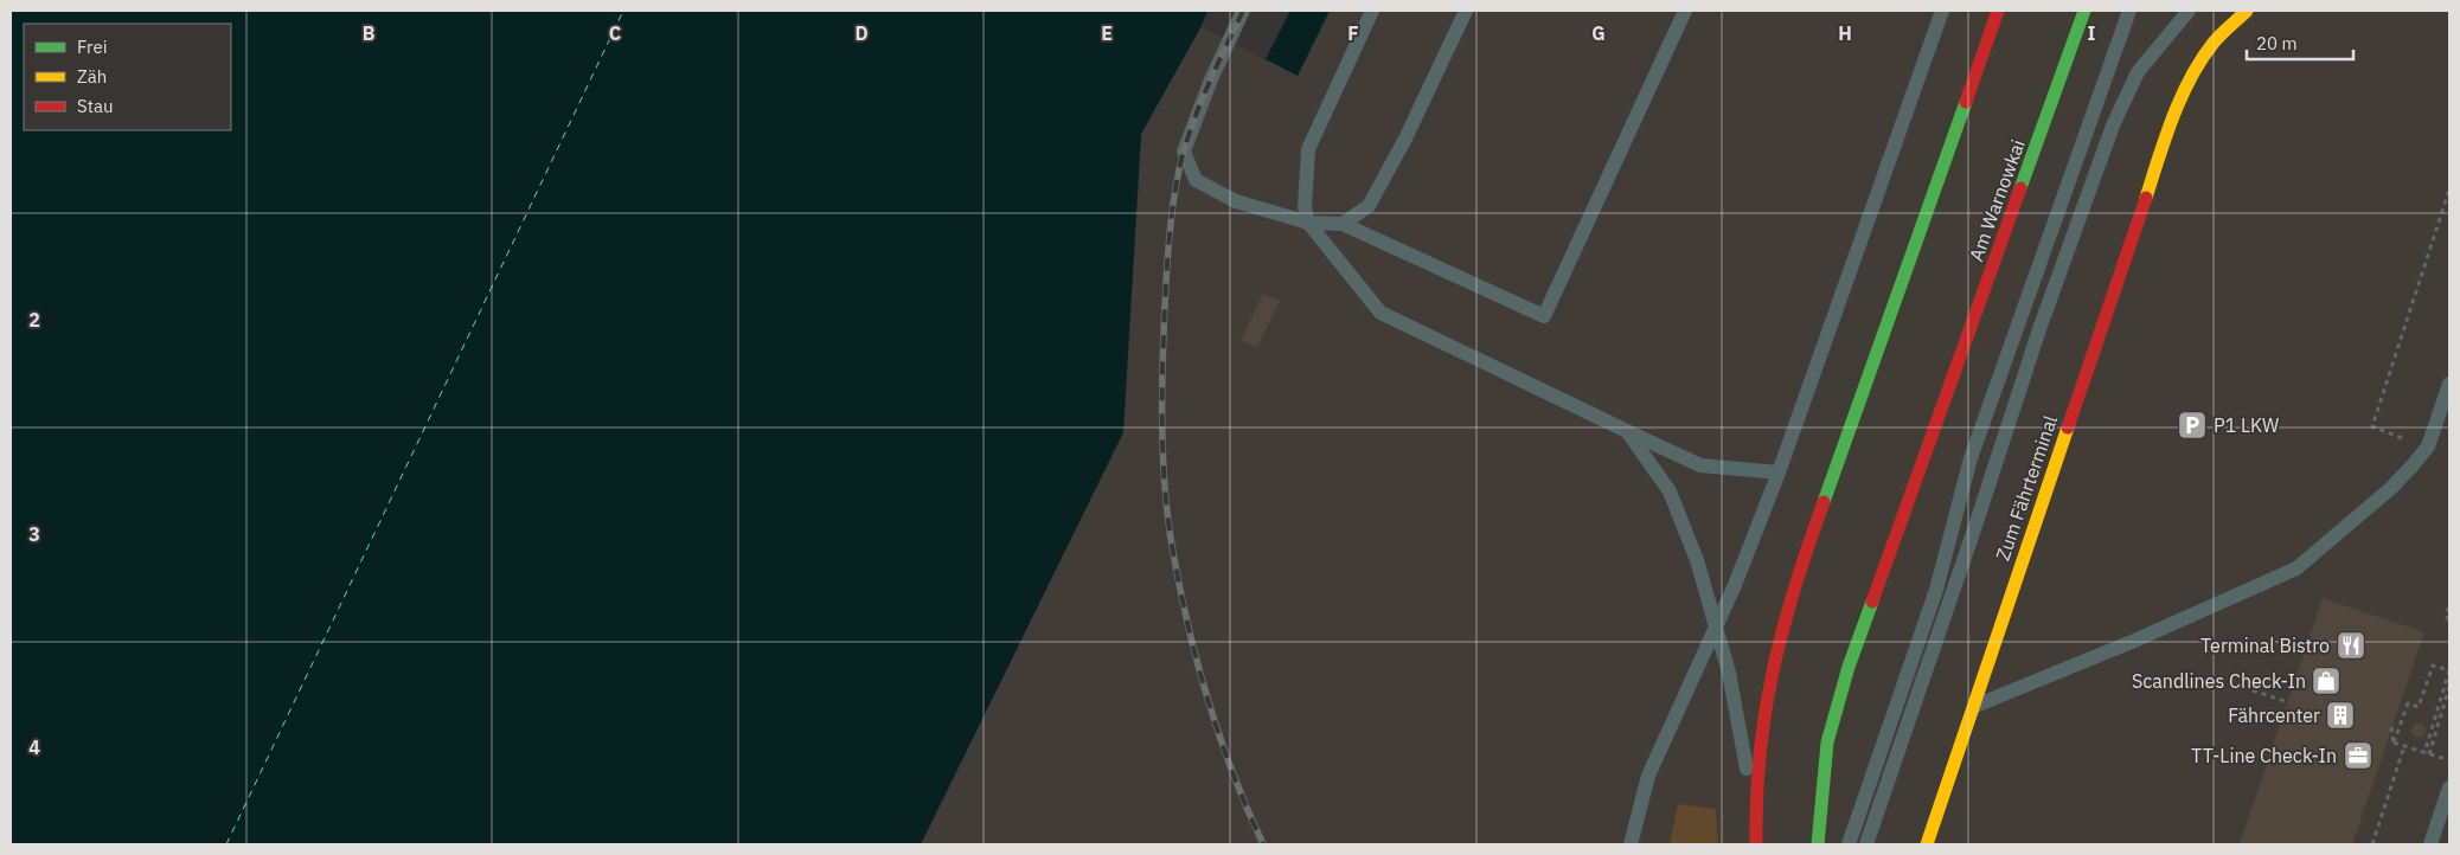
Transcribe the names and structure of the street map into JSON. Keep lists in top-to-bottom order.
{
  "streets": {
    "street": ["Am Warnowkai", "Zum Fährterminal"]
  },
  "places": {
    "parking": ["P1 LKW"],
    "restaurant": ["Terminal Bistro"],
    "shop": ["Scandlines Check-In"],
    "building": ["Fährcenter"],
    "office": ["TT-Line Check-In"]
  },
  "legend": ["Frei", "Zäh", "Stau"],
  "scale_bar": "20 m",
  "grid": {
    "columns": [
      "B",
      "C",
      "D",
      "E",
      "F",
      "G",
      "H",
      "I"
    ],
    "rows": ["2", "3", "4"]
  }
}
